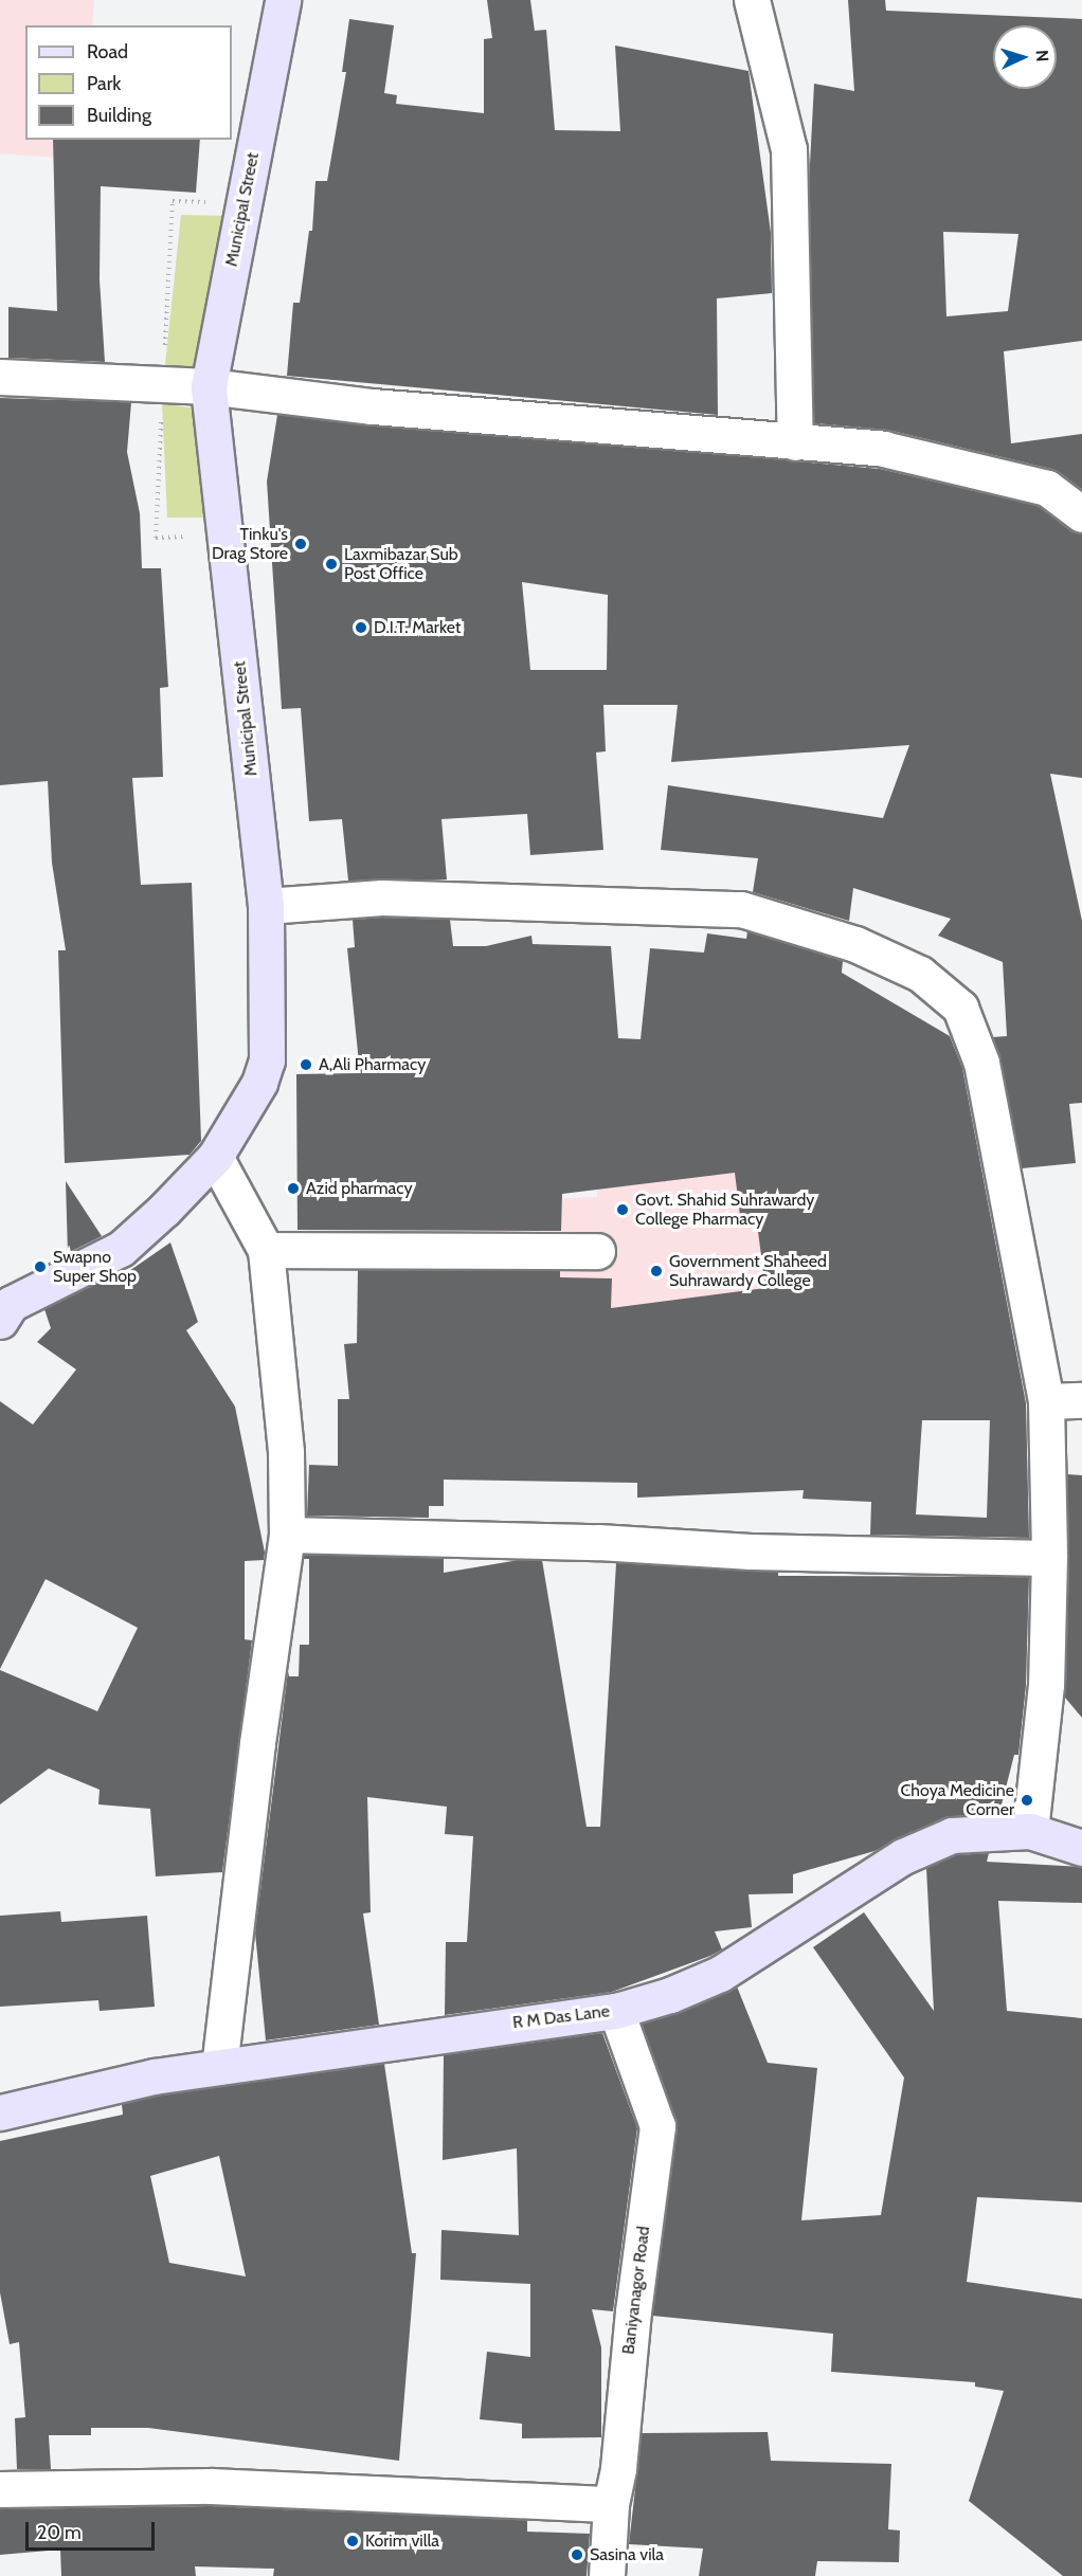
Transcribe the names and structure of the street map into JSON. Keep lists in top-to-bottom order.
{
  "streets": {
    "street": ["Municipal Street", "R M Das Lane", "Baniyanagor Road"]
  },
  "crossings": [
    ["R M Das Lane", "Baniyanagor Road"]
  ],
  "places": [
    "Tinku's Drag Store",
    "Laxmibazar Sub Post Office",
    "D.I.T. Market",
    "A,Ali Pharmacy",
    "Azid pharmacy",
    "Govt. Shahid Suhrawardy College Pharmacy",
    "Swapno Super Shop",
    "Government Shaheed Suhrawardy College",
    "Choya Medicine Corner",
    "Korim villa",
    "Sasina vila"
  ],
  "legend": ["Road", "Park", "Building"],
  "scale_bar": "20 m",
  "north": "right"
}
